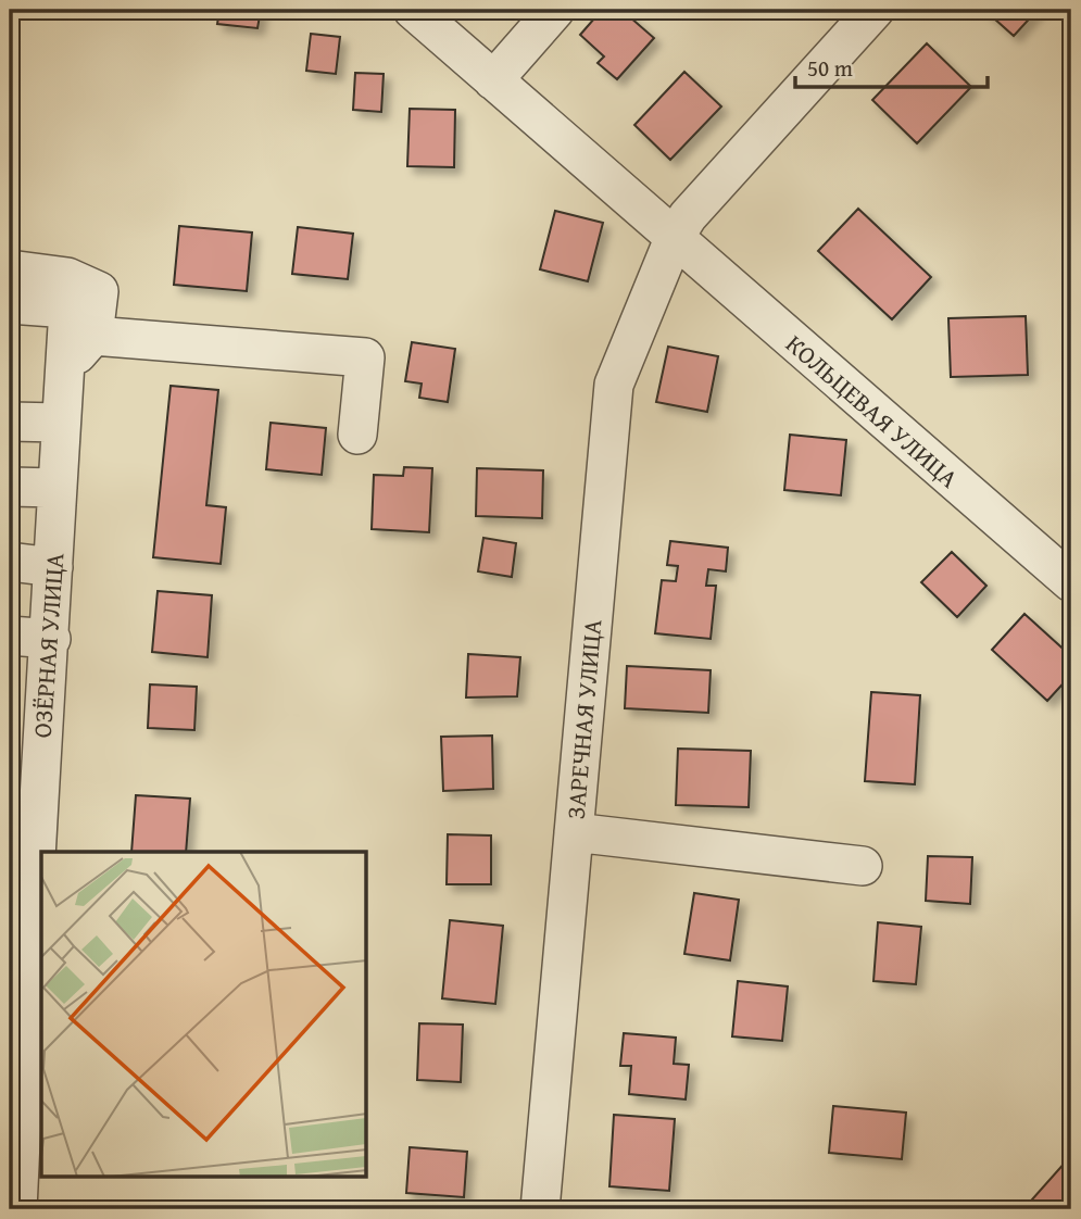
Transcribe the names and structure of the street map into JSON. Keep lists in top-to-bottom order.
{
  "streets": {
    "street": ["КОЛЬЦЕВАЯ УЛИЦА", "ОЗЁРНАЯ УЛИЦА", "ЗАРЕЧНАЯ УЛИЦА"]
  },
  "crossings": [
    ["КОЛЬЦЕВАЯ УЛИЦА", "ЗАРЕЧНАЯ УЛИЦА"]
  ],
  "scale_bar": "50 m"
}
